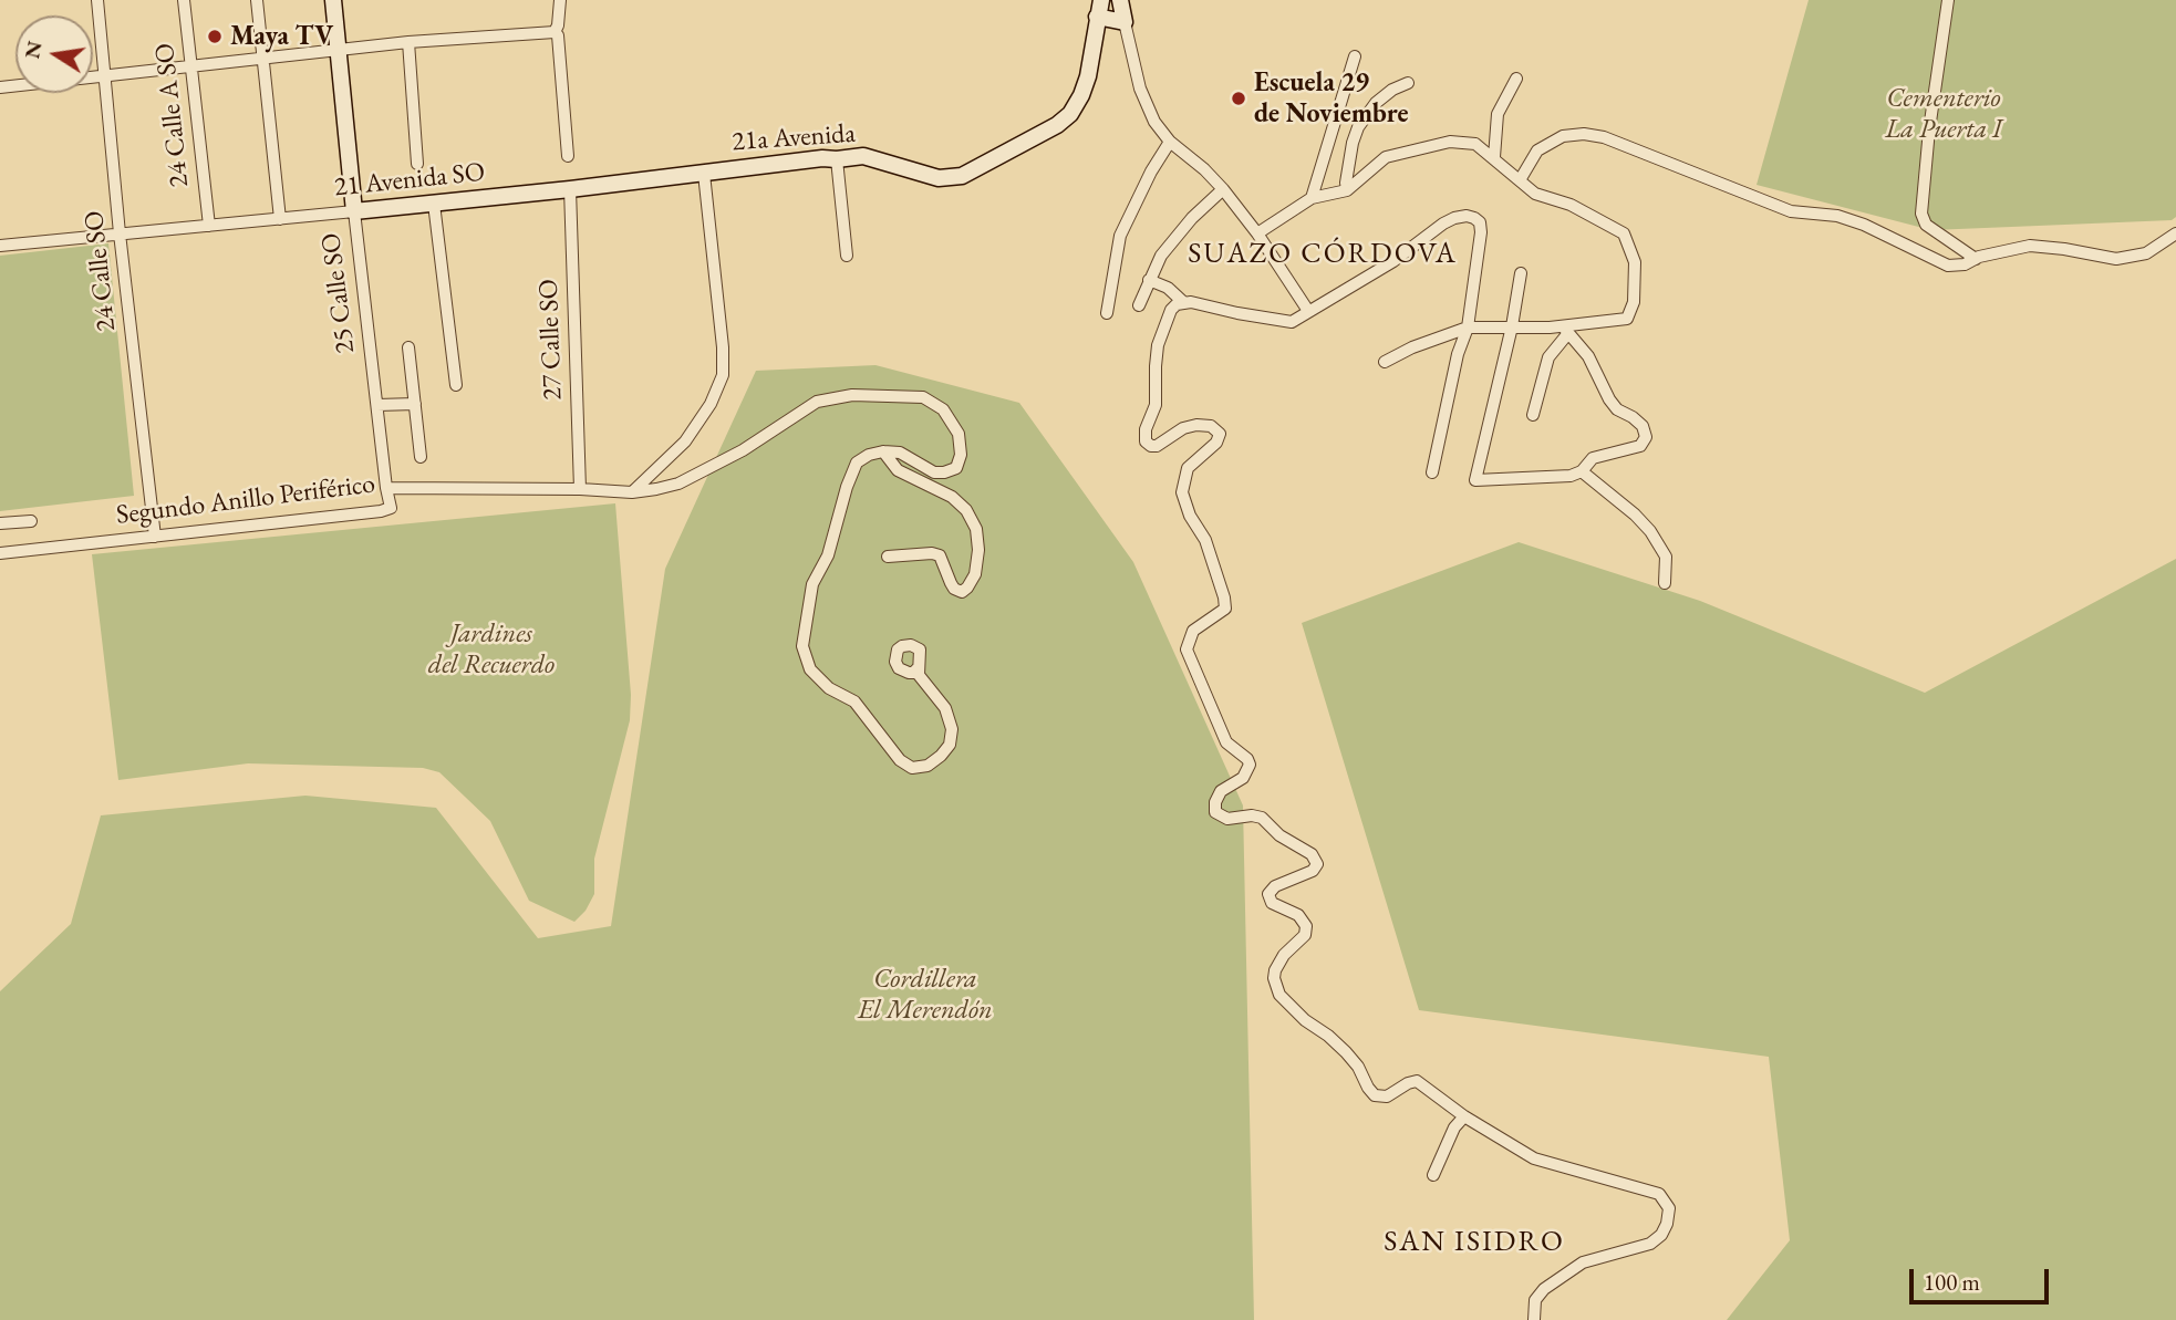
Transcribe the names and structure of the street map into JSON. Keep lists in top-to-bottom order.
{
  "streets": {
    "street": [
      "24 Calle A SO",
      "21a Avenida",
      "21 Avenida SO",
      "24 Calle SO",
      "25 Calle SO",
      "27 Calle SO",
      "Segundo Anillo Periférico"
    ]
  },
  "crossings": [
    ["24 Calle A SO", "21 Avenida SO"],
    ["21a Avenida", "21 Avenida SO"],
    ["21 Avenida SO", "24 Calle SO"],
    ["21 Avenida SO", "25 Calle SO"],
    ["21 Avenida SO", "27 Calle SO"],
    ["24 Calle SO", "Segundo Anillo Periférico"],
    ["25 Calle SO", "Segundo Anillo Periférico"],
    ["27 Calle SO", "Segundo Anillo Periférico"]
  ],
  "districts": ["SUAZO CÓRDOVA", "SAN ISIDRO"],
  "parks": ["Cementerio La Puerta I", "Jardines del Recuerdo", "Cordillera El Merendón"],
  "places": ["Maya TV", "Escuela 29 de Noviembre"],
  "scale_bar": "100 m",
  "north": "left"
}
